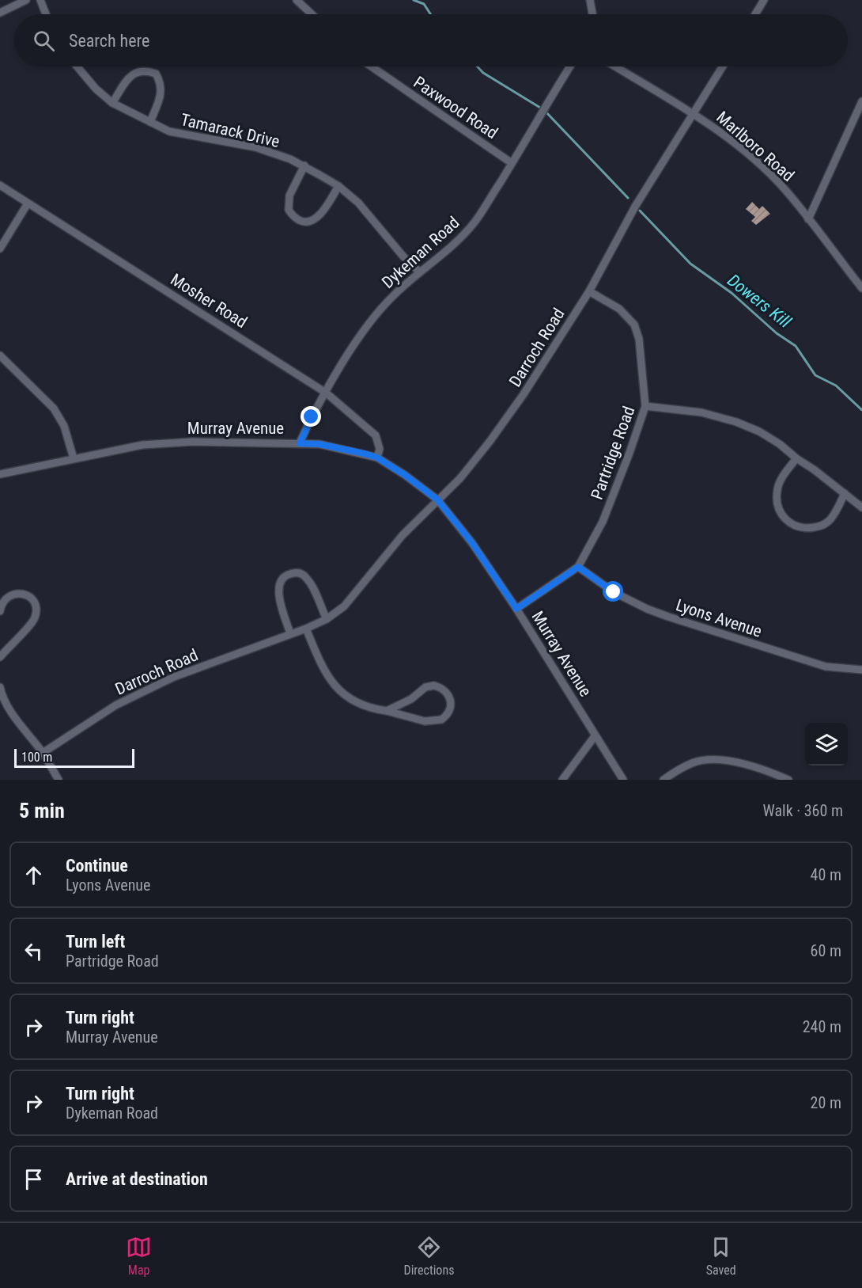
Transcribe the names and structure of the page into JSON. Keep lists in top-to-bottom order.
{
  "streets": {
    "street": [
      "Paxwood Road",
      "Tamarack Drive",
      "Marlboro Road",
      "Dykeman Road",
      "Mosher Road",
      "Darroch Road",
      "Murray Avenue",
      "Partridge Road",
      "Lyons Avenue"
    ]
  },
  "crossings": [
    ["Paxwood Road", "Dykeman Road"],
    ["Tamarack Drive", "Dykeman Road"],
    ["Marlboro Road", "Darroch Road"],
    ["Dykeman Road", "Mosher Road"],
    ["Dykeman Road", "Murray Avenue"],
    ["Mosher Road", "Murray Avenue"],
    ["Darroch Road", "Murray Avenue"],
    ["Darroch Road", "Partridge Road"],
    ["Murray Avenue", "Partridge Road"],
    ["Partridge Road", "Lyons Avenue"]
  ],
  "water": ["Dowers Kill"],
  "scale_bar": "100 m",
  "page": {
    "search": "Search here",
    "scale": "100 m",
    "heading": ["5 min", "Walk · 360 m"],
    "list": [
      ["Continue", "Lyons Avenue", "40 m"],
      ["Turn left", "Partridge Road", "60 m"],
      ["Turn right", "Murray Avenue", "240 m"],
      ["Turn right", "Dykeman Road", "20 m"],
      "Arrive at destination"
    ],
    "nav": ["Map", "Directions", "Saved"]
  }
}
